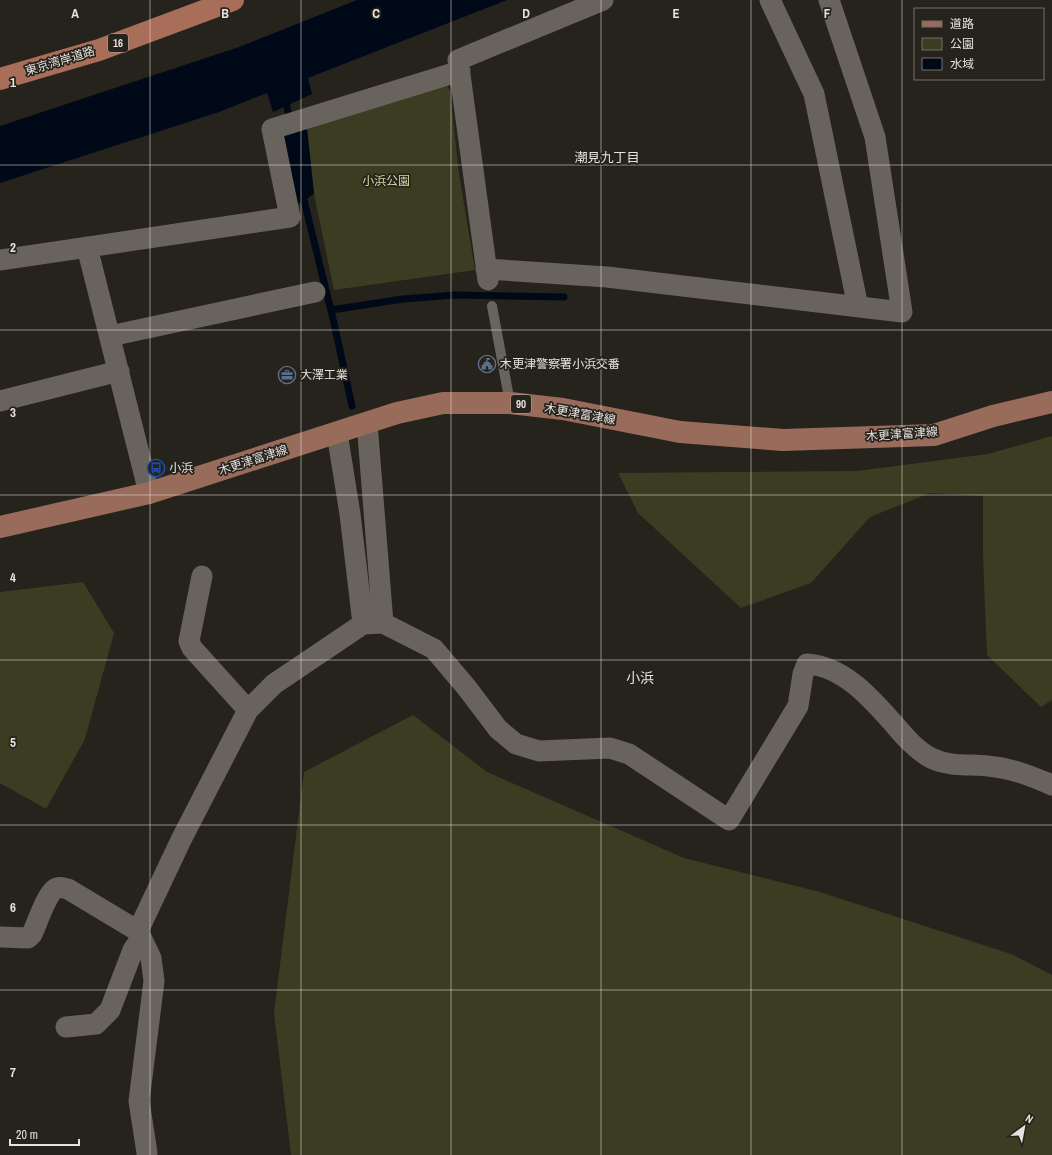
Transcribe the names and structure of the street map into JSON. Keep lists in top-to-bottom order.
{
  "streets": {
    "highway": ["16", "東京湾岸道路"],
    "main road": ["90", "木更津富津線"]
  },
  "districts": ["潮見九丁目", "小浜"],
  "parks": ["小浜公園"],
  "places": {
    "public building": ["木更津警察署小浜交番"],
    "office": ["大澤工業"],
    "bus stop": ["小浜"]
  },
  "legend": ["道路", "公園", "水域"],
  "scale_bar": "20 m",
  "north": "top right",
  "grid": {
    "columns": [
      "A",
      "B",
      "C",
      "D",
      "E",
      "F"
    ],
    "rows": [
      "1",
      "2",
      "3",
      "4",
      "5",
      "6",
      "7"
    ]
  }
}
